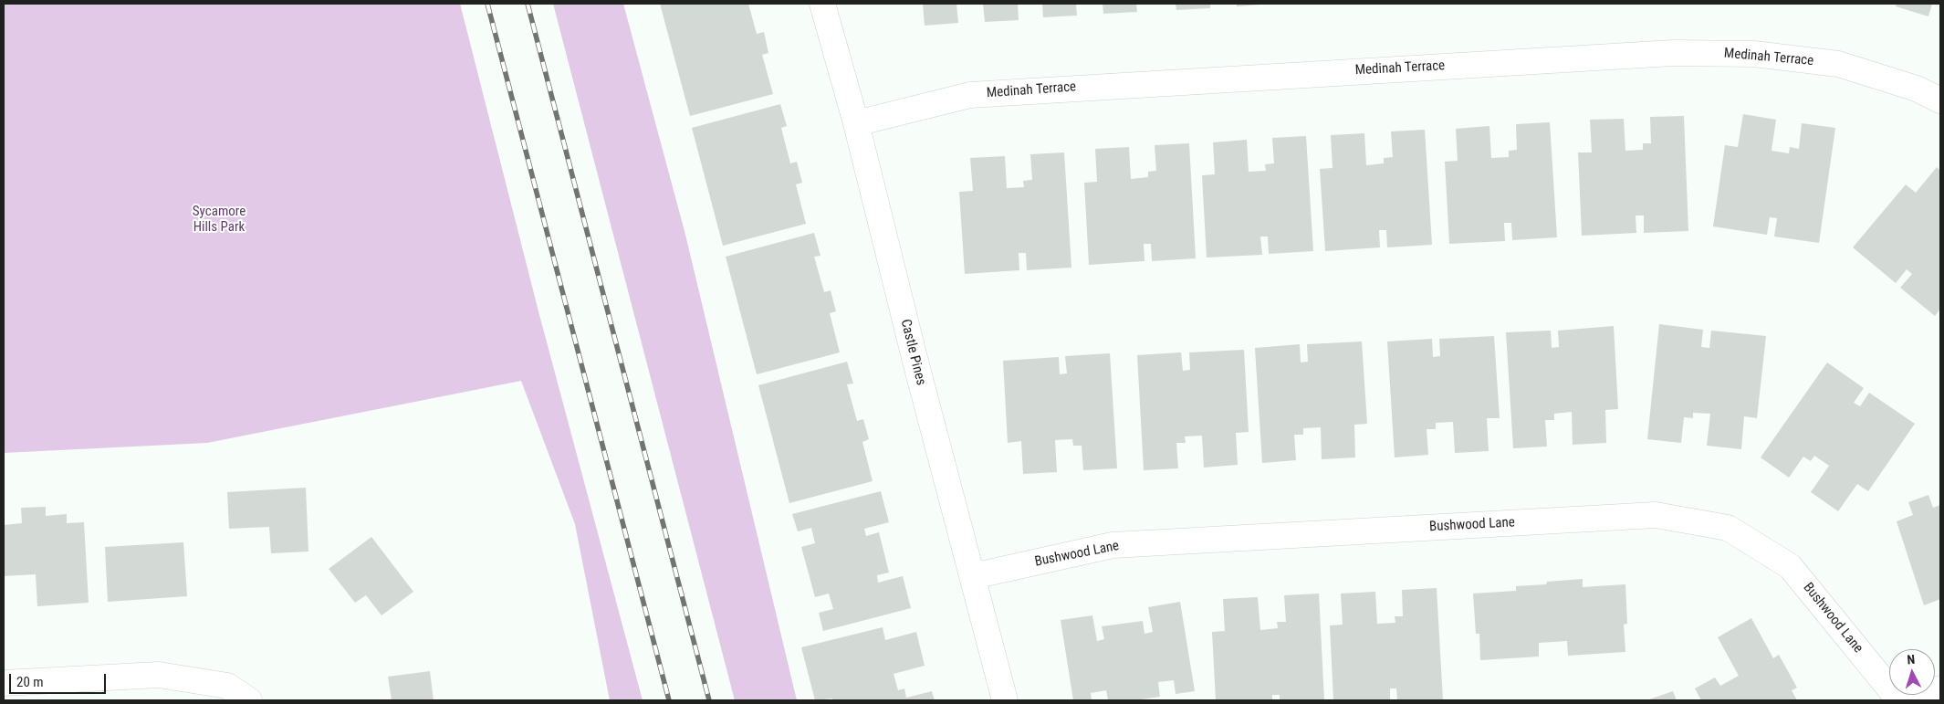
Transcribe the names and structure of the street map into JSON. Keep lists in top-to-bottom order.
{
  "streets": {
    "street": ["Medinah Terrace", "Castle Pines", "Bushwood Lane"]
  },
  "crossings": [
    ["Medinah Terrace", "Castle Pines"],
    ["Castle Pines", "Bushwood Lane"]
  ],
  "parks": ["Sycamore Hills Park"],
  "scale_bar": "20 m",
  "north": "top"
}
